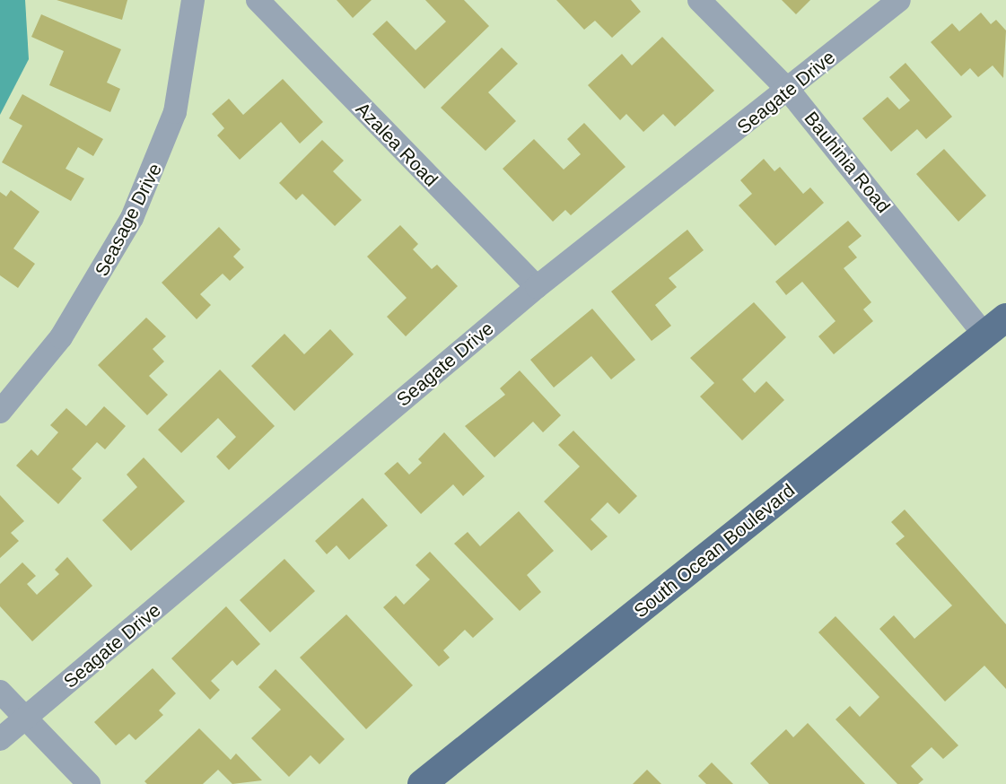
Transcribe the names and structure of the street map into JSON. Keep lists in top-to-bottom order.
{
  "streets": {
    "main road": ["South Ocean Boulevard"],
    "street": [
      "Seagate Drive",
      "Azalea Road",
      "Bauhinia Road",
      "Seasage Drive"
    ]
  },
  "crossings": [
    ["Seagate Drive", "Azalea Road"],
    ["Seagate Drive", "Bauhinia Road"],
    ["Bauhinia Road", "South Ocean Boulevard"]
  ]
}
